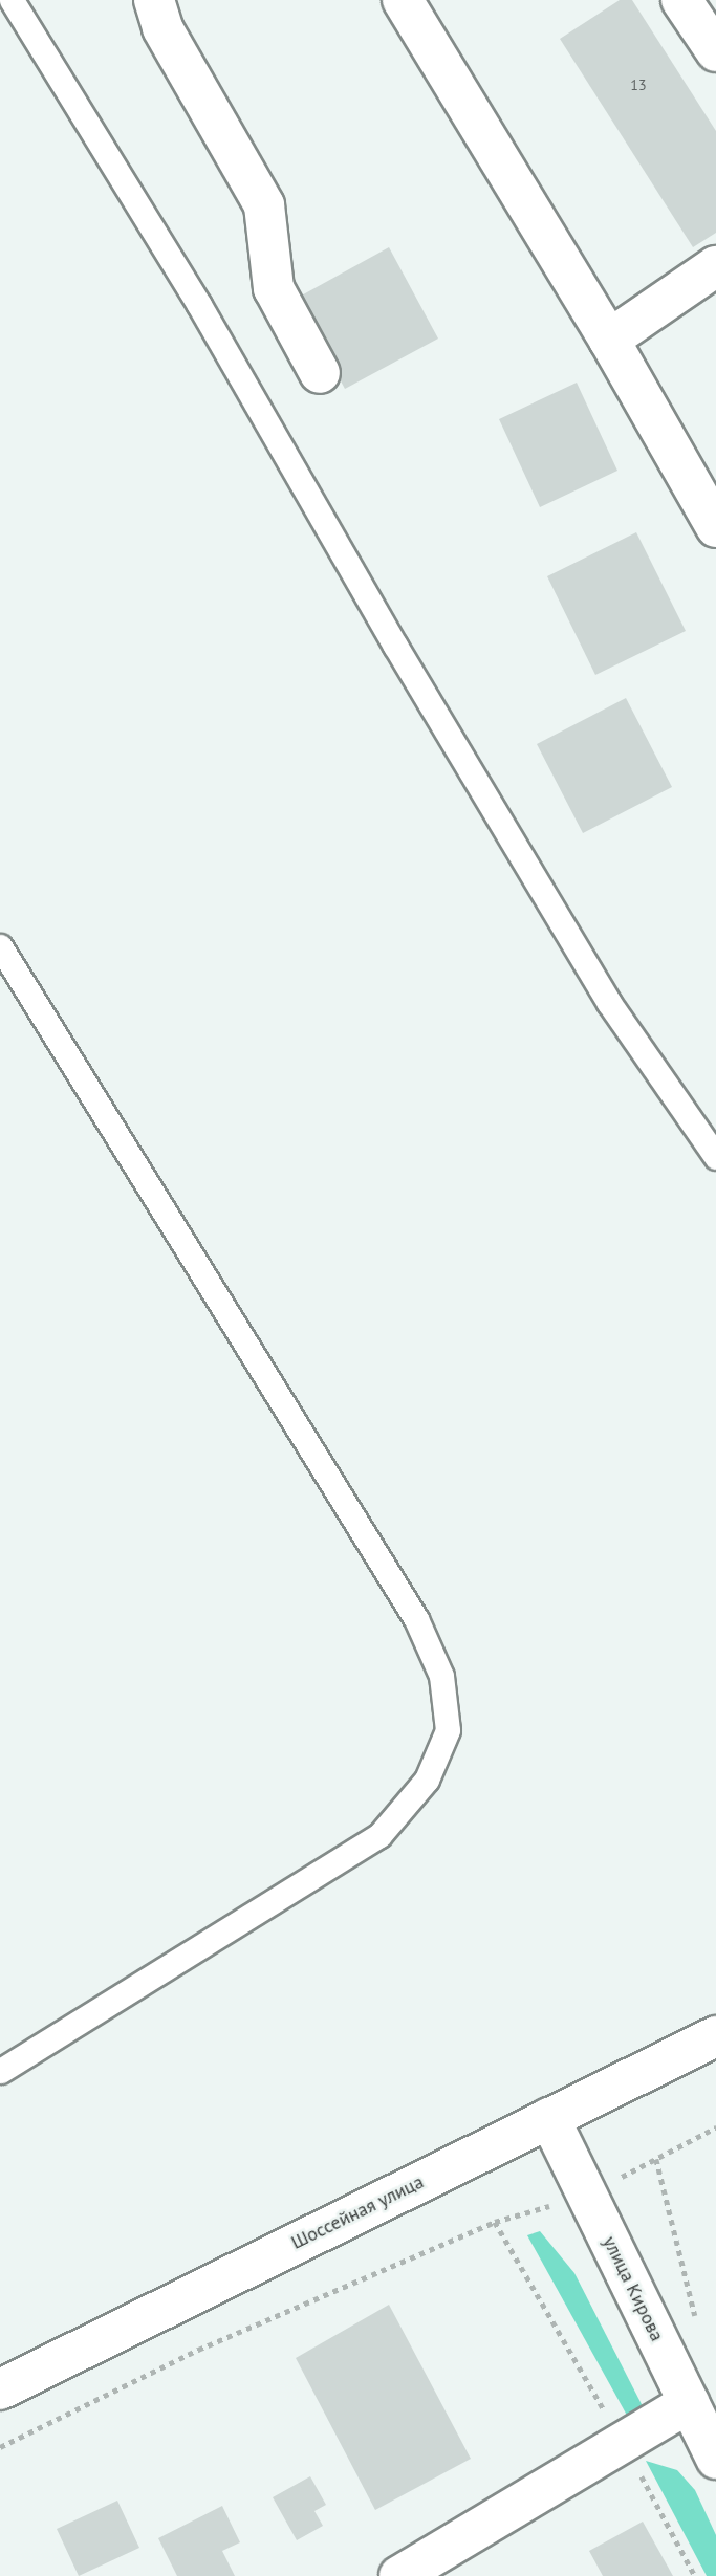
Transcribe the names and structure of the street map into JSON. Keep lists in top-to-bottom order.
{
  "streets": {
    "street": ["Шоссейная улица", "улица Кирова"]
  },
  "crossings": [
    ["Шоссейная улица", "улица Кирова"]
  ],
  "house_numbers": ["13"]
}
